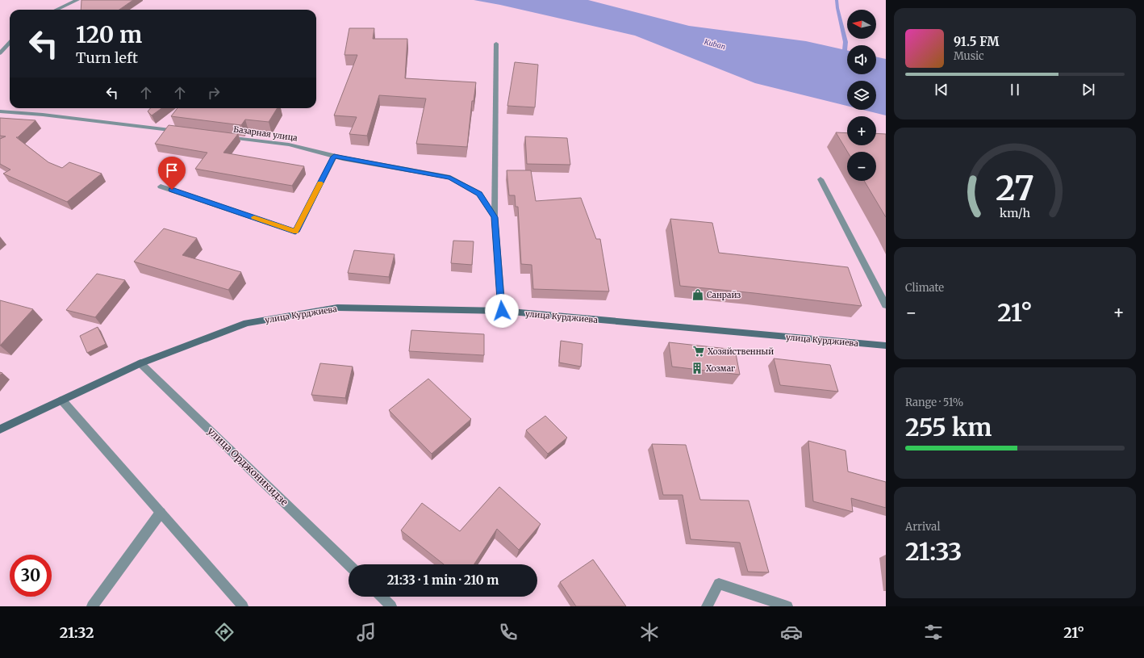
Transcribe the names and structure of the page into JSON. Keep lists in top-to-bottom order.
{
  "streets": {
    "street": ["Базарная улица", "улица Курджиева", "улица Орджоникидзе"]
  },
  "crossings": [
    ["Базарная улица", "улица Курджиева"],
    ["улица Курджиева", "улица Орджоникидзе"]
  ],
  "water": ["Kuban"],
  "places": {
    "shop": ["Санрайз"],
    "supermarket": ["Хозяйственный"],
    "building": ["Хозмаг"]
  },
  "north": "left",
  "page": {
    "map_buttons": ["+", "−"],
    "turn": ["120 m", "Turn left"],
    "song": ["91.5 FM", "Music"],
    "tile": [
      "Climate",
      ["Range · 51%", "255 km"],
      ["Arrival", "21:33"]
    ],
    "heat": ["−", "21°", "+"],
    "limit": "30",
    "trip": "21:33 · 1 min · 210 m",
    "tabs": ["21:32", "21°"],
    "gauge": ["27", "km/h"]
  }
}
